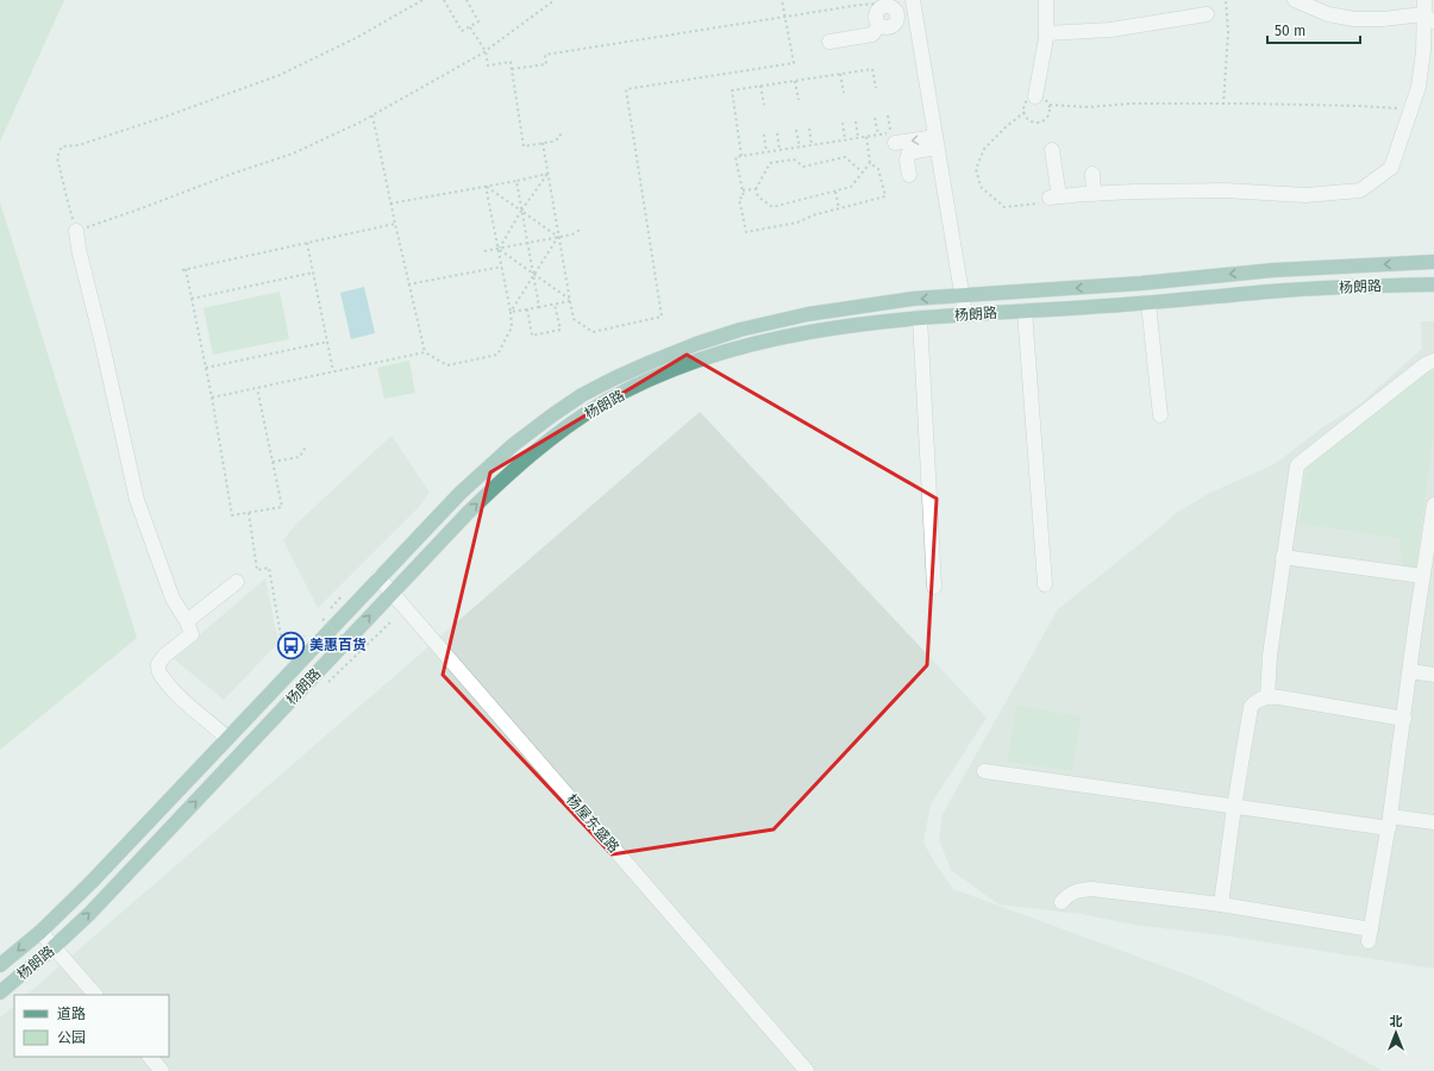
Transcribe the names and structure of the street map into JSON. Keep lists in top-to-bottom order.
{
  "streets": {
    "main road": ["杨朗路"],
    "street": ["杨屋东盛路"]
  },
  "crossings": [
    ["杨朗路", "杨屋东盛路"]
  ],
  "places": {
    "bus stop": ["美惠百货"]
  },
  "legend": ["道路", "公园"],
  "scale_bar": "50 m",
  "north": "top"
}
